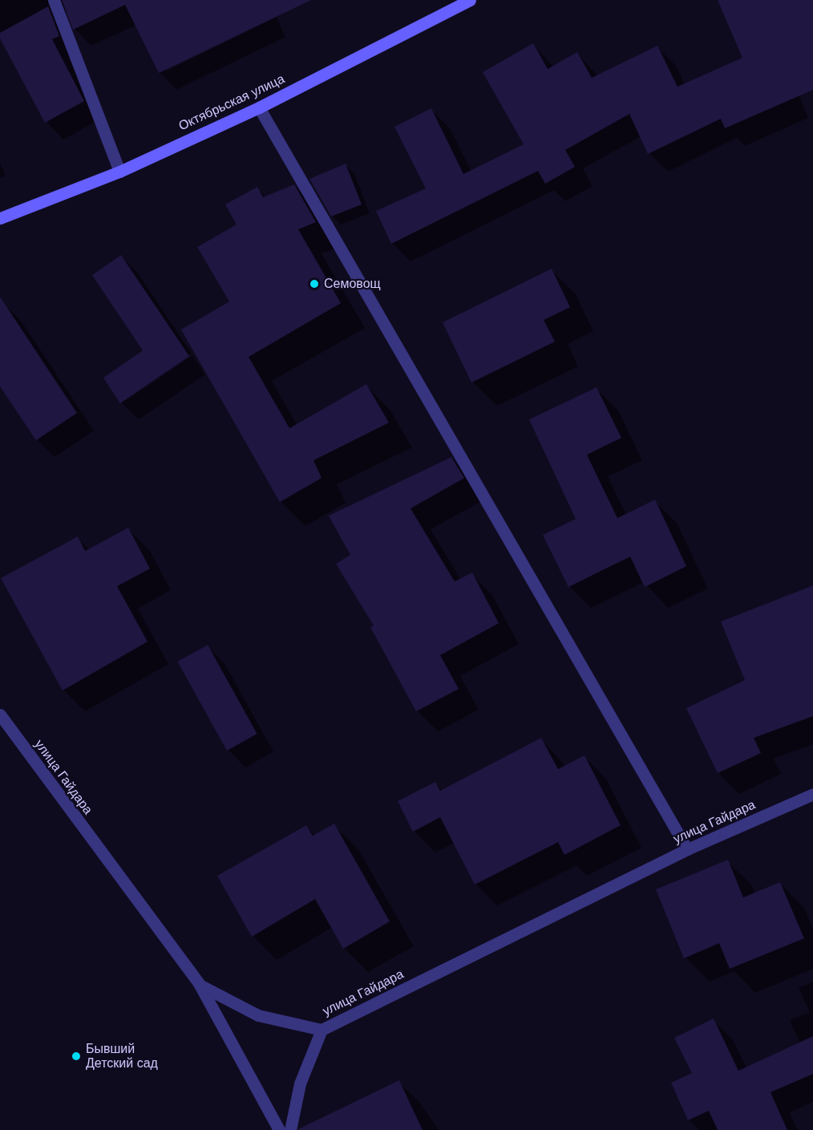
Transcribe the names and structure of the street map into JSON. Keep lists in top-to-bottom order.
{
  "streets": {
    "street": ["Октябрьская улица", "улица Гайдара"]
  },
  "places": ["Семовощ", "Бывший Детский сад"]
}
